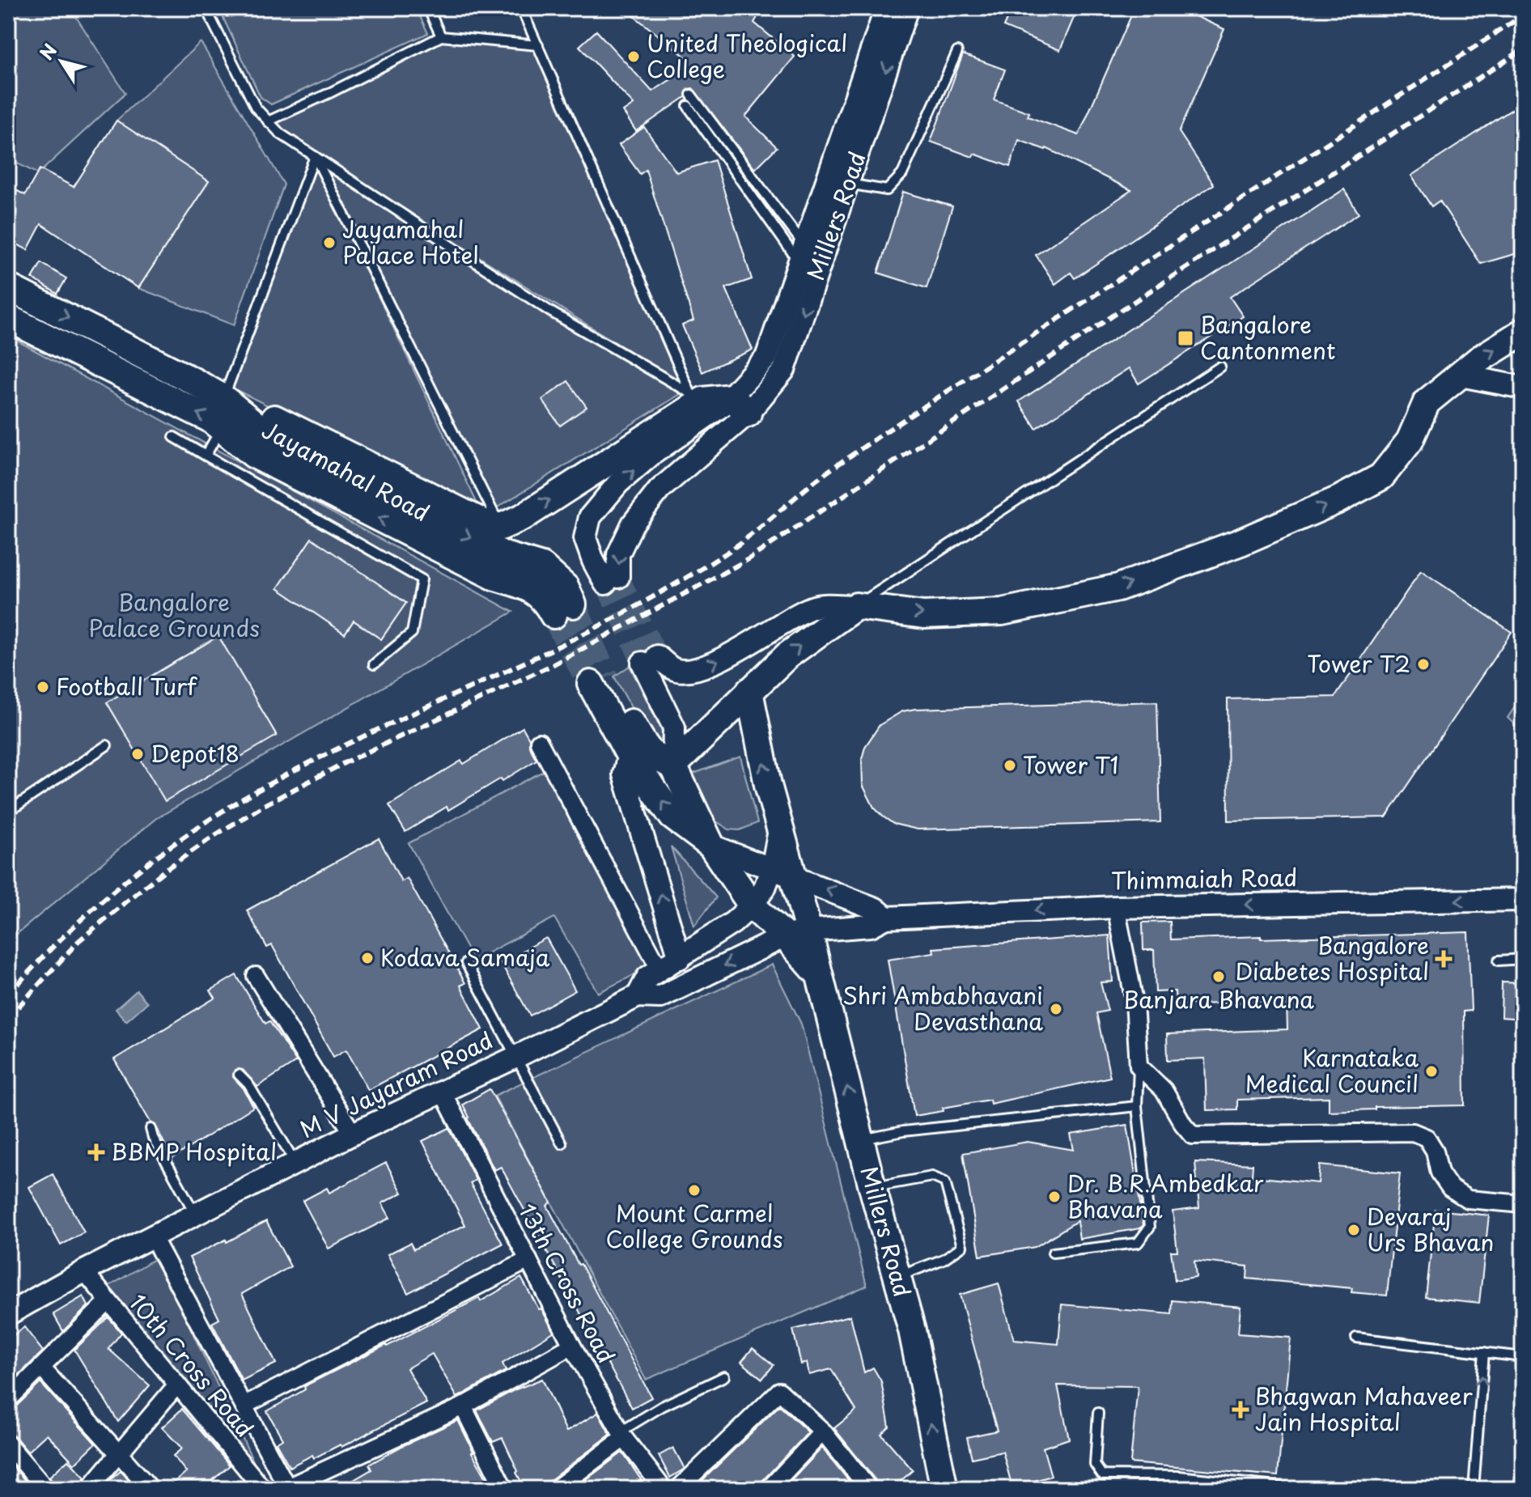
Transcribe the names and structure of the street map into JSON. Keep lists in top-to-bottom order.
{
  "streets": {
    "main road": ["Millers Road", "Jayamahal Road"],
    "street": [
      "Thimmaiah Road",
      "M V Jayaram Road",
      "13th Cross Road",
      "10th Cross Road"
    ]
  },
  "crossings": [
    ["Millers Road", "Thimmaiah Road"],
    ["Millers Road", "M V Jayaram Road"],
    ["Thimmaiah Road", "M V Jayaram Road"],
    ["M V Jayaram Road", "13th Cross Road"],
    ["M V Jayaram Road", "10th Cross Road"]
  ],
  "one_way": ["Thimmaiah Road"],
  "parks": ["Bangalore Palace Grounds"],
  "places": {
    "other": [
      "United Theological College",
      "Jayamahal Palace Hotel",
      "Tower T2",
      "Football Turf",
      "Depot18",
      "Tower T1",
      "Kodava Samaja",
      "Banjara Bhavana",
      "Shri Ambabhavani Devasthana",
      "Karnataka Medical Council",
      "Mount Carmel College Grounds",
      "Dr. B.R.Ambedkar Bhavana",
      "Devaraj Urs Bhavan"
    ],
    "transit": ["Bangalore Cantonment"],
    "health": ["Bangalore Diabetes Hospital", "BBMP Hospital", "Bhagwan Mahaveer Jain Hospital"]
  },
  "north": "top left"
}
